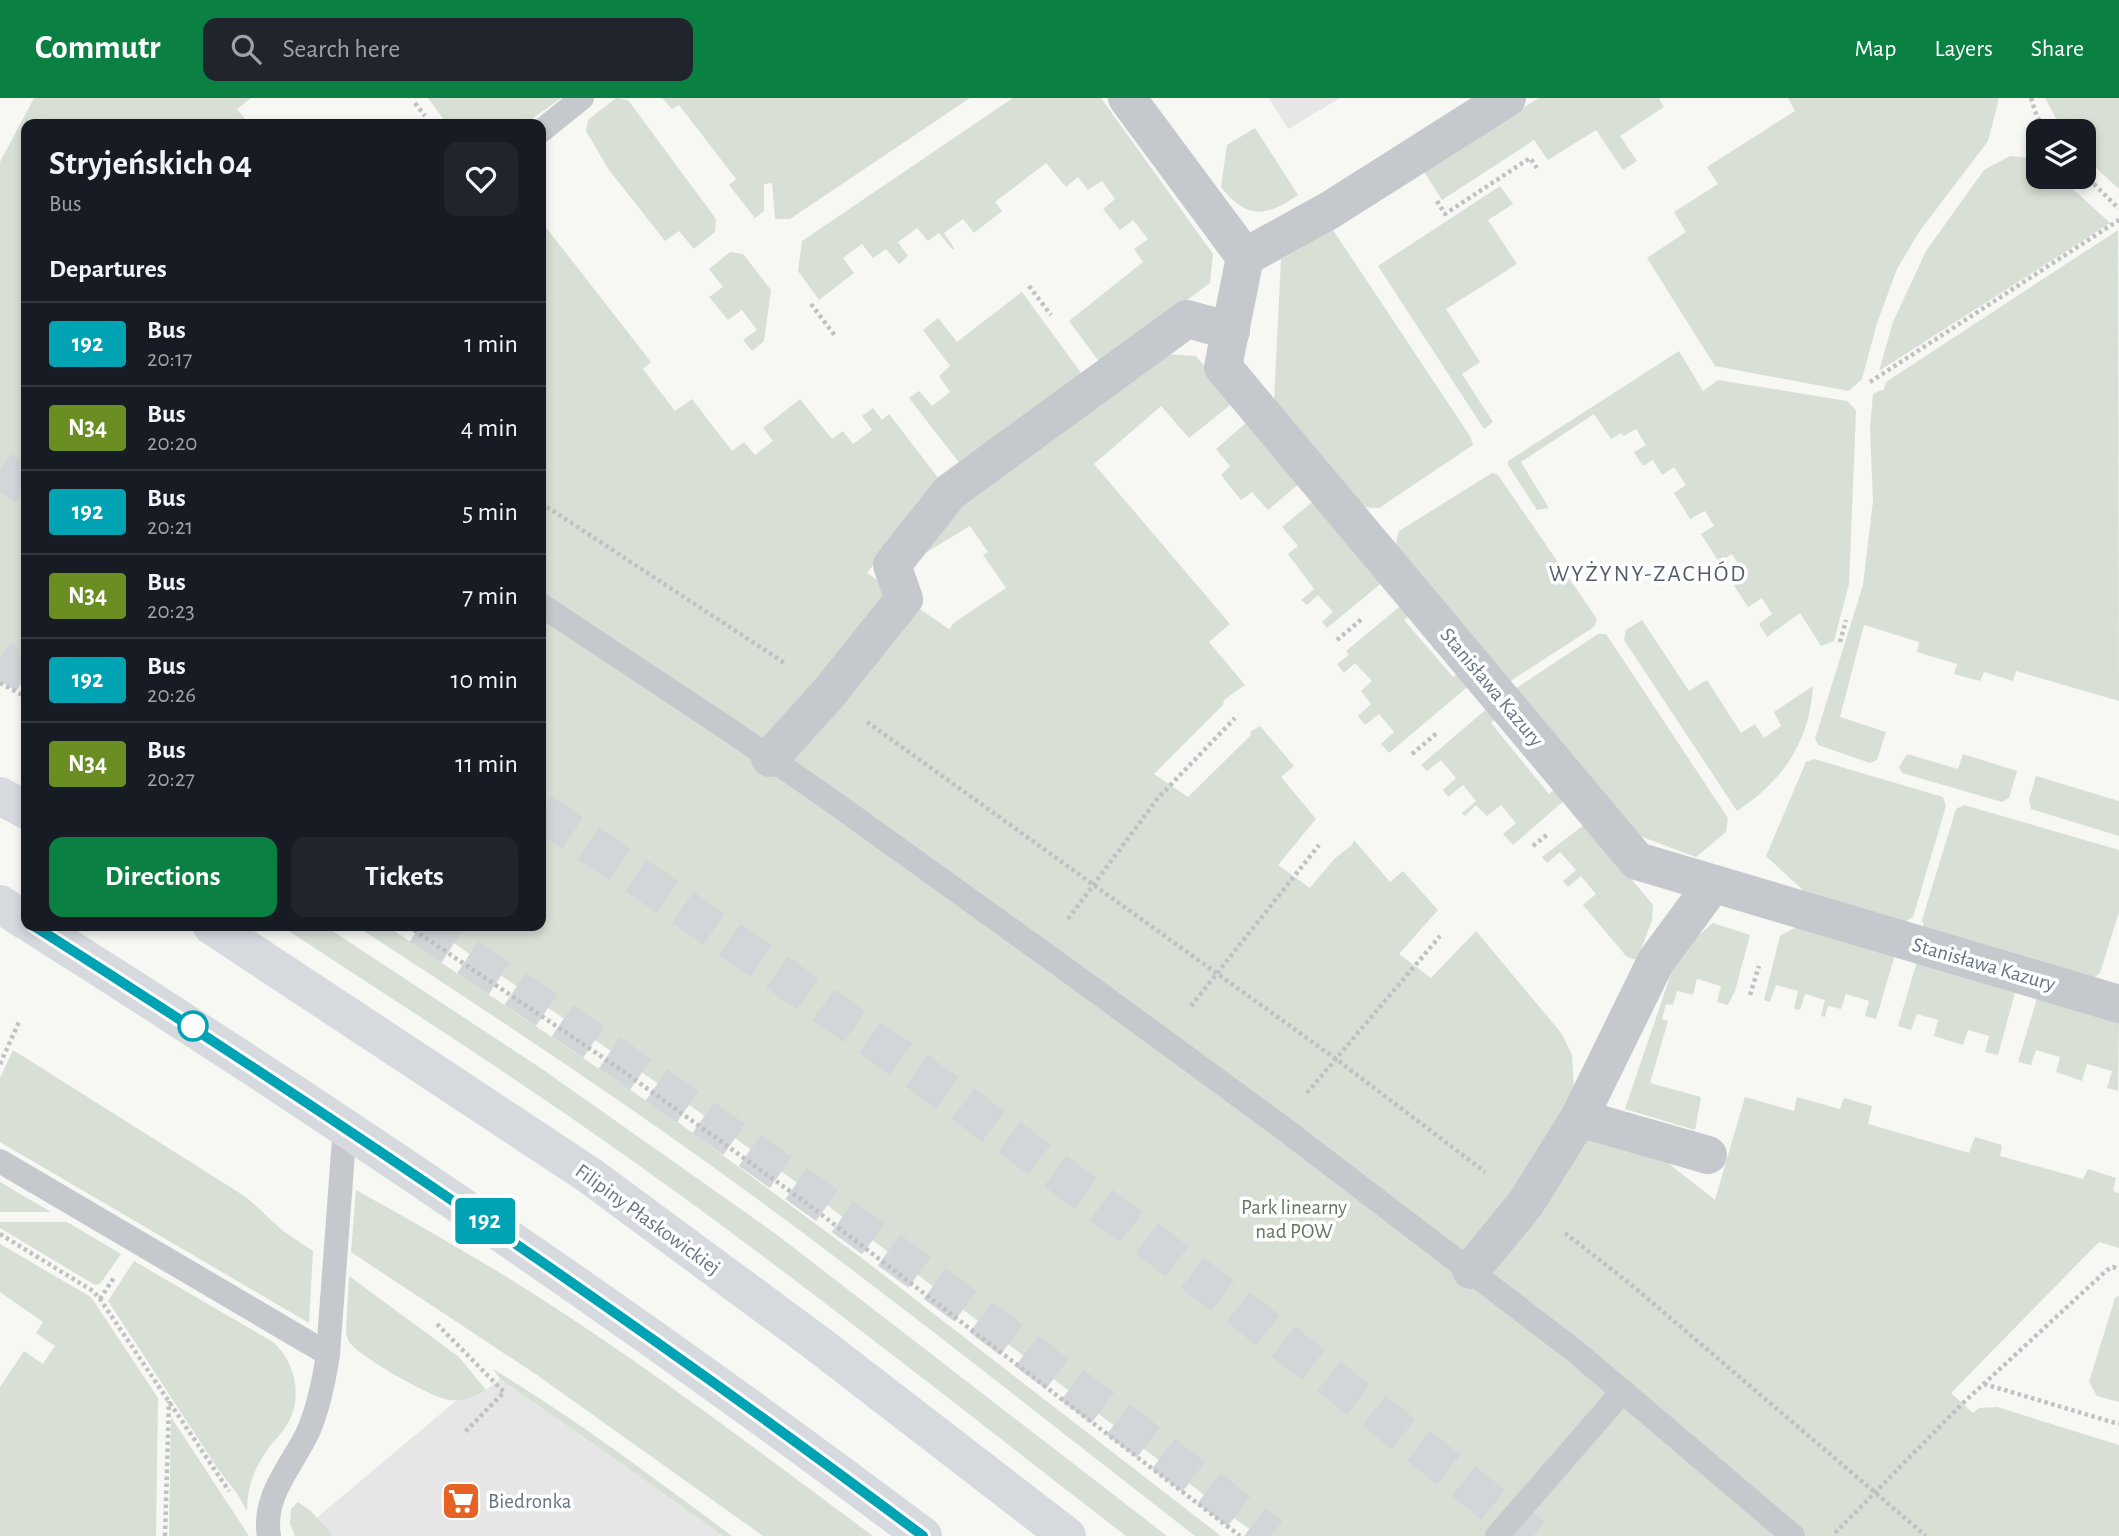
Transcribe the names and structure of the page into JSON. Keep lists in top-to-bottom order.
{
  "streets": {
    "main road": ["Filipiny Płaskowickiej"],
    "street": ["Stanisława Kazury"]
  },
  "districts": ["WYŻYNY-ZACHÓD"],
  "parks": ["Park linearny nad POW"],
  "places": {
    "supermarket": ["Biedronka"]
  },
  "lines": ["bus line 192"],
  "page": {
    "header": "Commutr",
    "search": "Search here",
    "nav": ["Map", "Layers", "Share"],
    "on_map": "192",
    "heading": [
      ["Stryjeńskich 04", "Bus"],
      "Departures"
    ],
    "list": [
      {
        "mark": "192",
        "name": "Bus",
        "note": "20:17",
        "value": "1 min"
      },
      {
        "mark": "N34",
        "name": "Bus",
        "note": "20:20",
        "value": "4 min"
      },
      {
        "mark": "192",
        "name": "Bus",
        "note": "20:21",
        "value": "5 min"
      },
      {
        "mark": "N34",
        "name": "Bus",
        "note": "20:23",
        "value": "7 min"
      },
      {
        "mark": "192",
        "name": "Bus",
        "note": "20:26",
        "value": "10 min"
      },
      {
        "mark": "N34",
        "name": "Bus",
        "note": "20:27",
        "value": "11 min"
      }
    ],
    "buttons": ["Directions", "Tickets"]
  }
}
